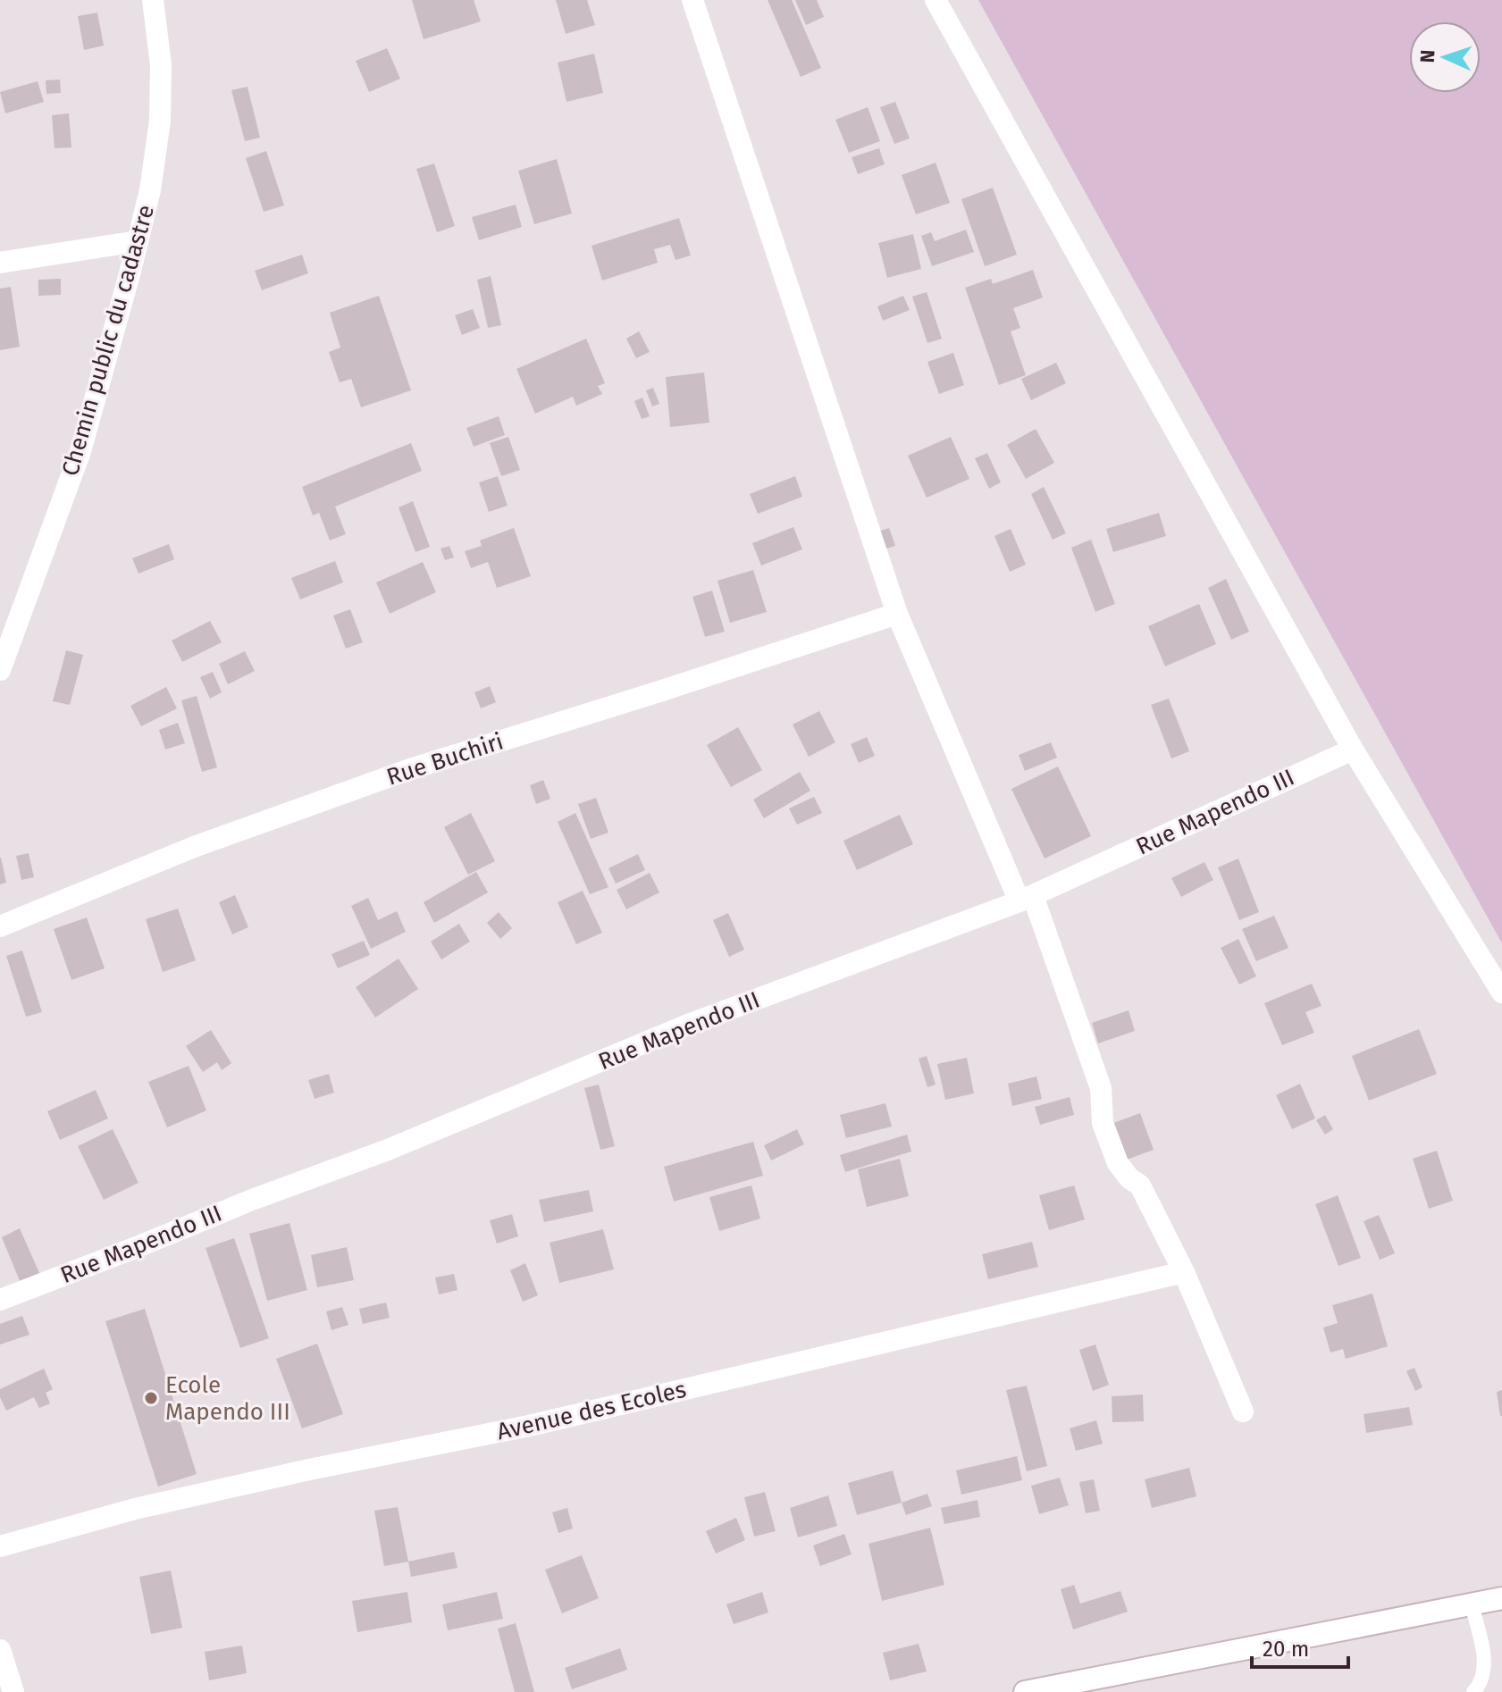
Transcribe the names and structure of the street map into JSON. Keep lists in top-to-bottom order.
{
  "streets": {
    "street": [
      "Chemin public du cadastre",
      "Rue Buchiri",
      "Rue Mapendo III",
      "Avenue des Ecoles"
    ]
  },
  "places": ["Ecole Mapendo III"],
  "scale_bar": "20 m",
  "north": "left"
}
